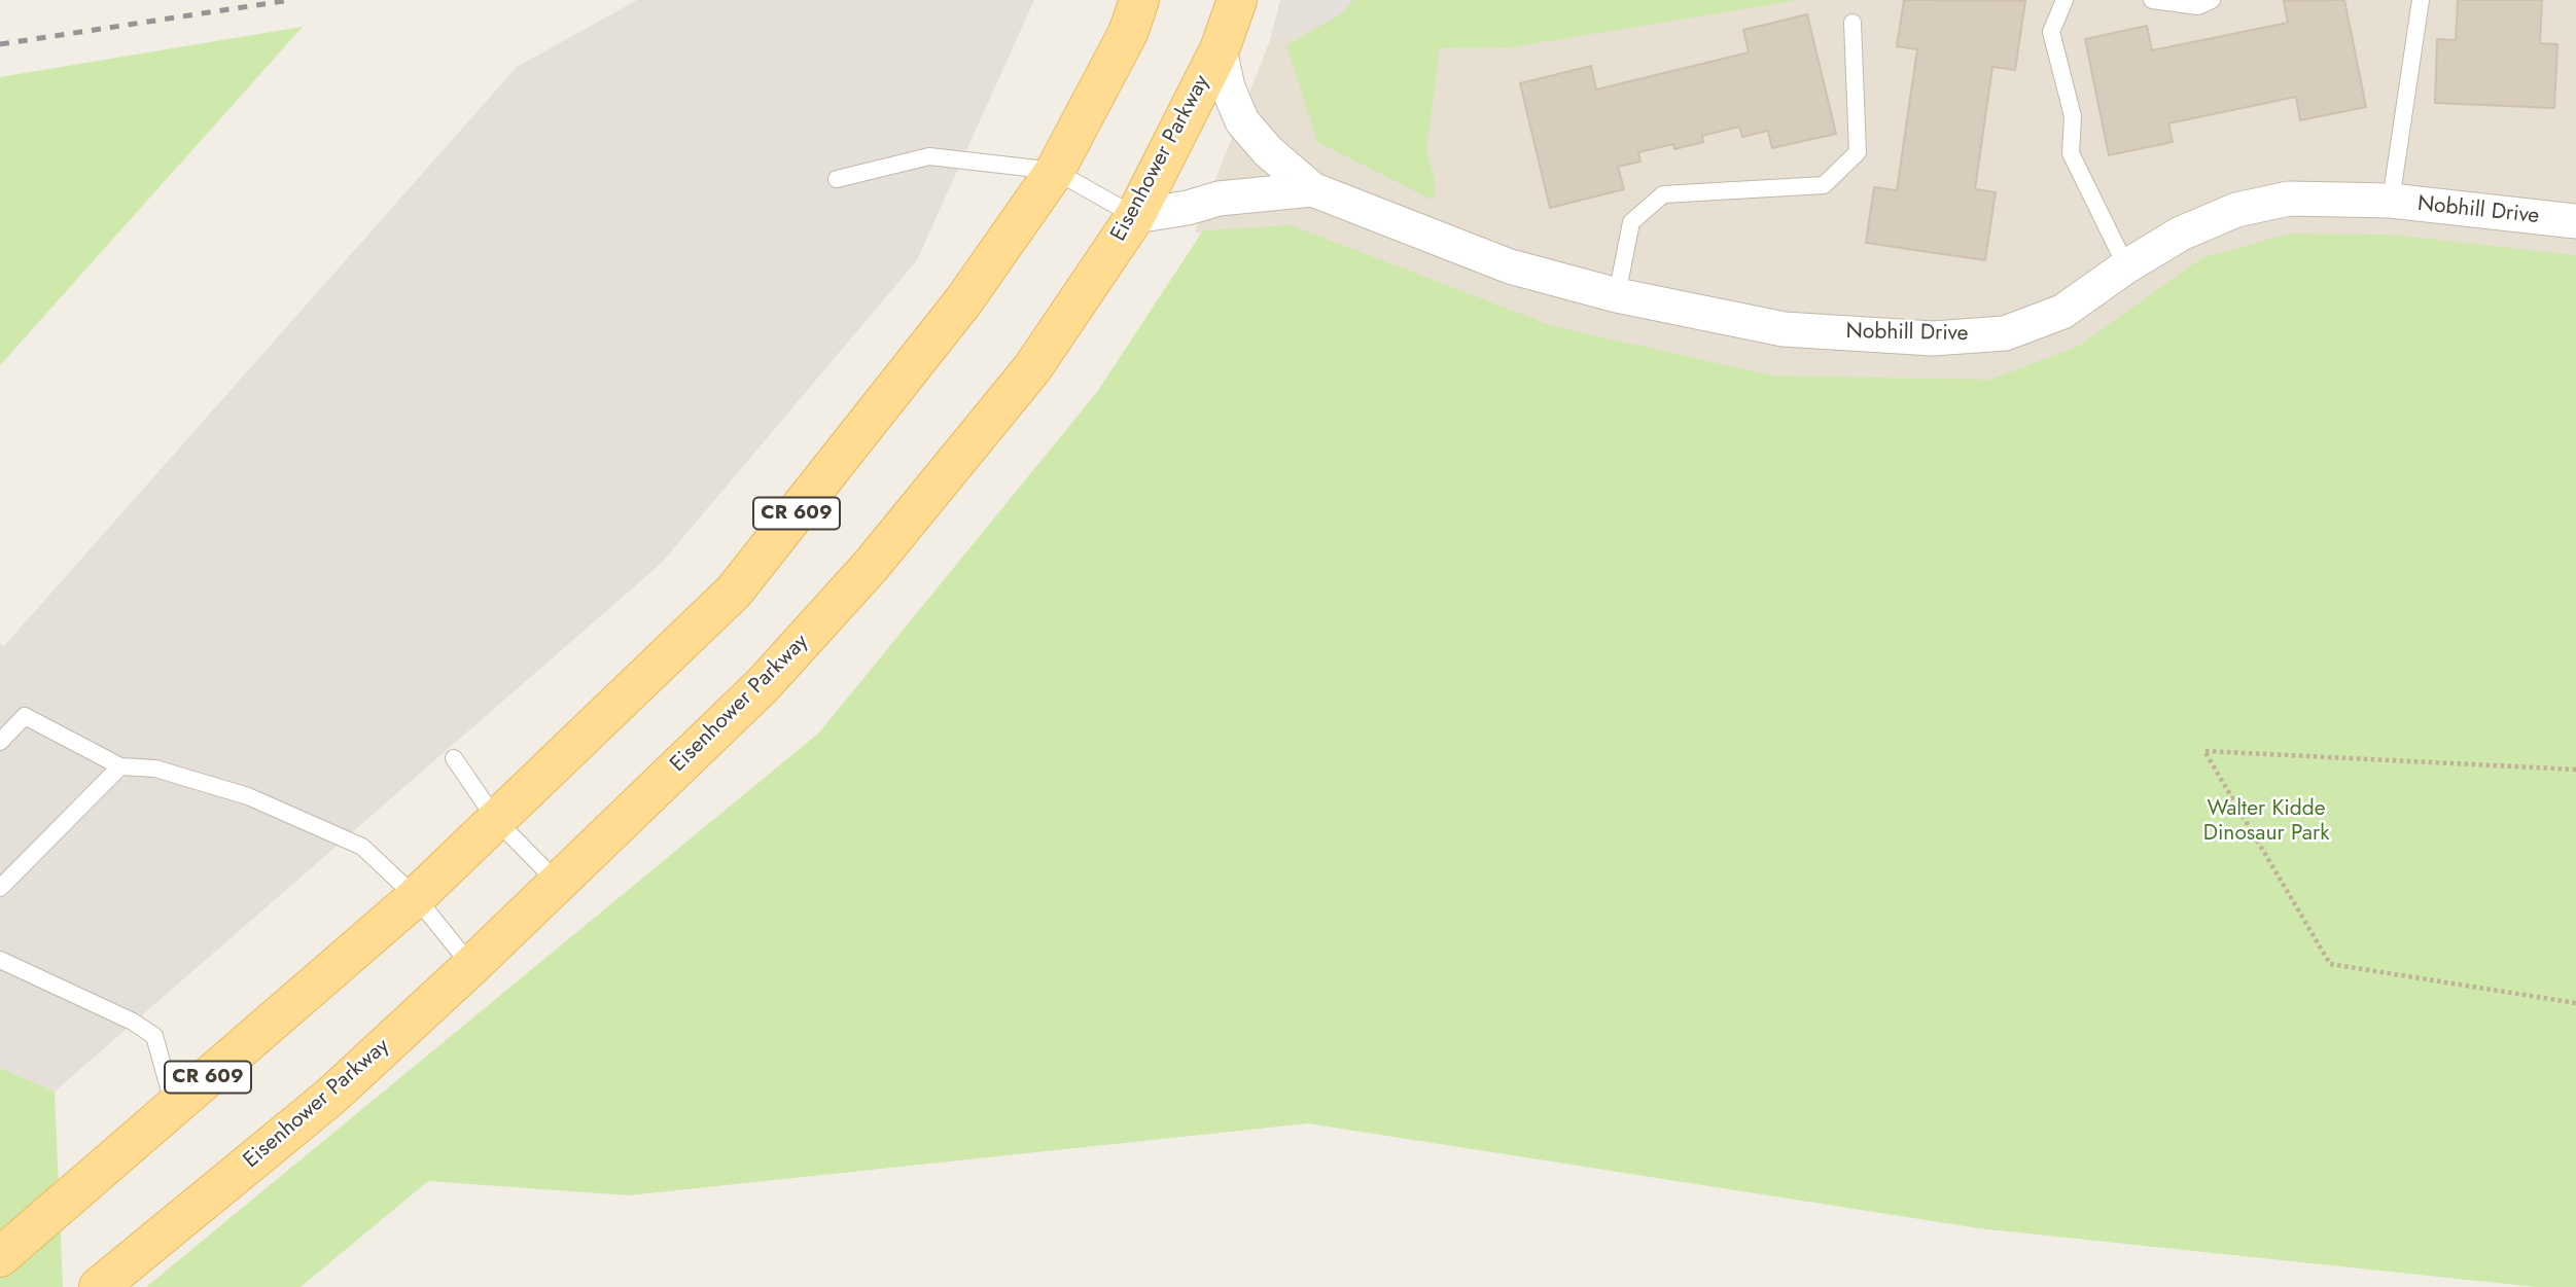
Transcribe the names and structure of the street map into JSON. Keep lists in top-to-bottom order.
{
  "streets": {
    "main road": ["Eisenhower Parkway", "CR 609"],
    "street": ["Nobhill Drive"]
  },
  "parks": ["Walter Kidde Dinosaur Park"]
}
